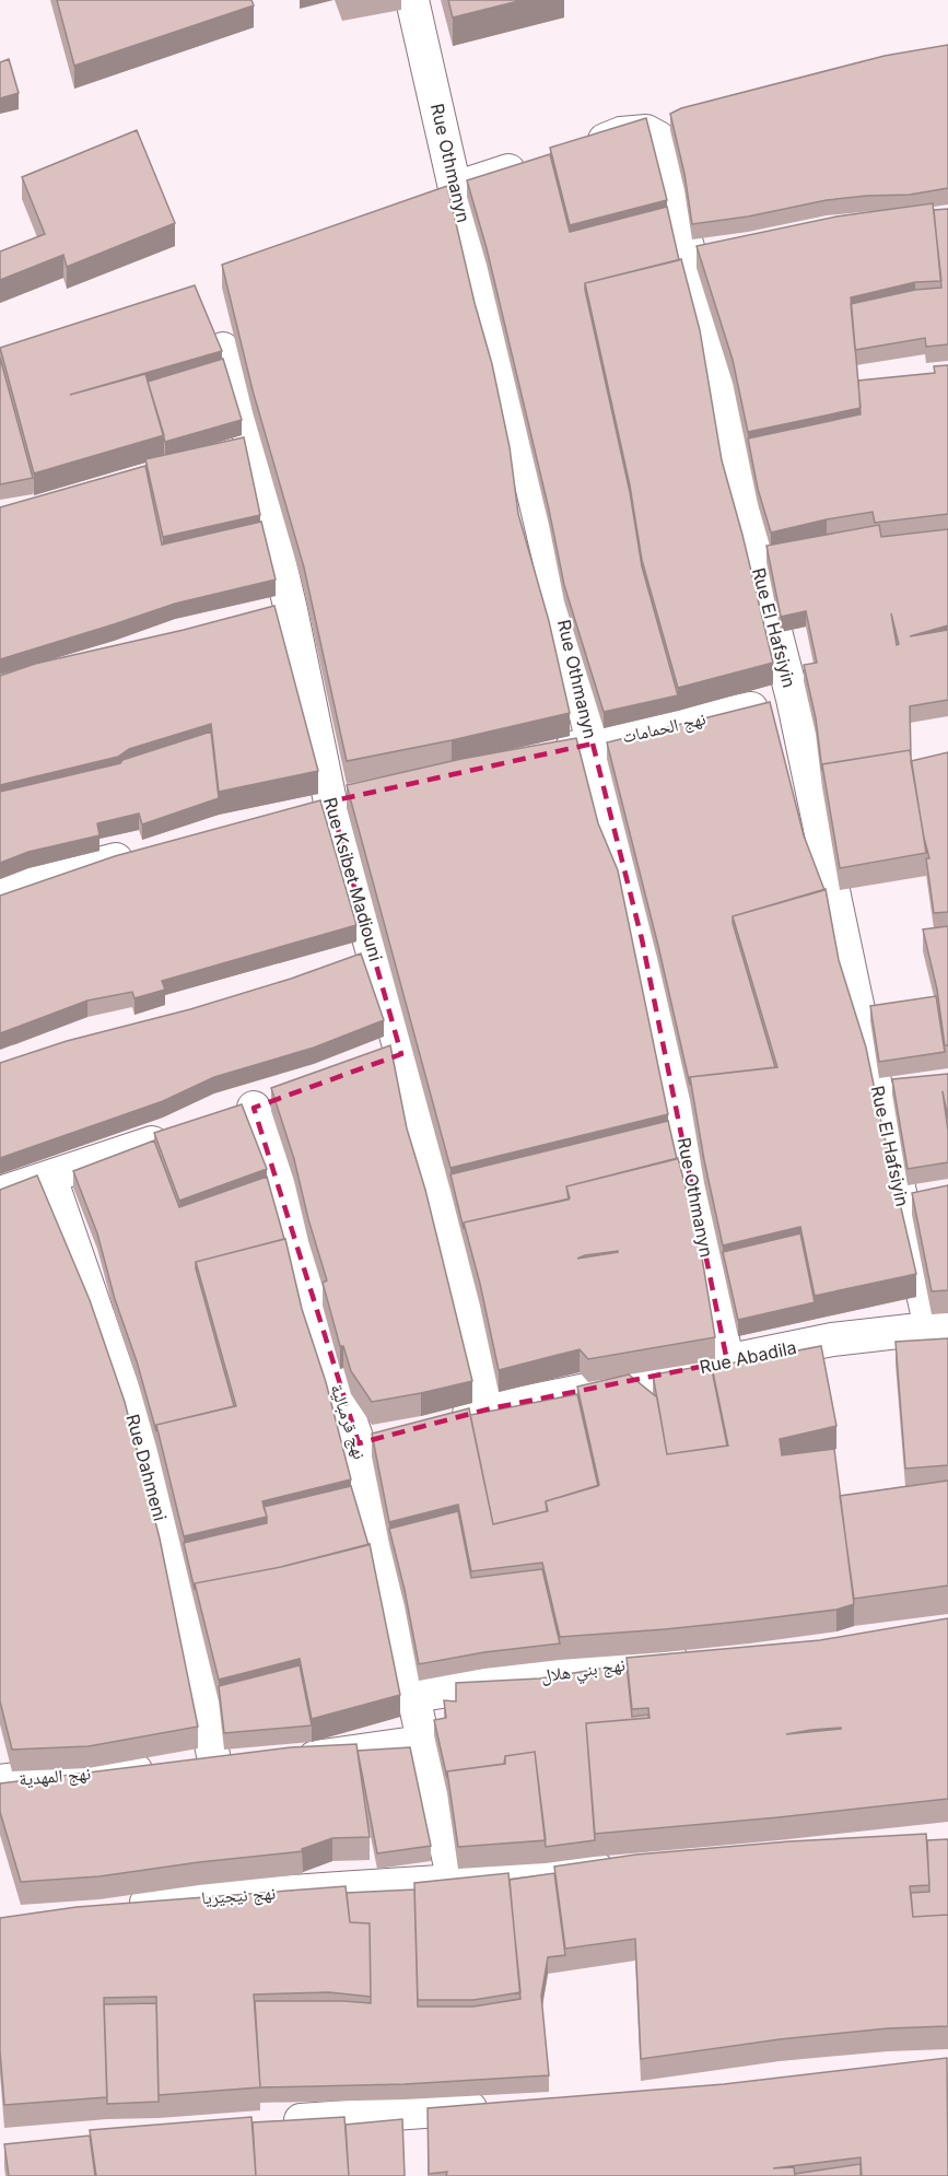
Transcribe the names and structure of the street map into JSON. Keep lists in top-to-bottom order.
{
  "streets": {
    "street": [
      "Rue Othmanyn",
      "Rue El Hafsiyin",
      "نهج الحمامات",
      "Rue Ksibet Madiouni",
      "Rue Abadila",
      "نهج قرمبالية",
      "Rue Dahmeni",
      "نهج بني هلال",
      "نهج المهدية",
      "نهج نيجيريا"
    ]
  },
  "crossings": [
    ["Rue Othmanyn", "نهج الحمامات"],
    ["Rue Othmanyn", "Rue Abadila"],
    ["Rue El Hafsiyin", "نهج الحمامات"],
    ["Rue El Hafsiyin", "Rue Abadila"],
    ["Rue Ksibet Madiouni", "Rue Abadila"],
    ["نهج قرمبالية", "نهج بني هلال"],
    ["نهج قرمبالية", "نهج نيجيريا"],
    ["Rue Dahmeni", "نهج المهدية"]
  ]
}
